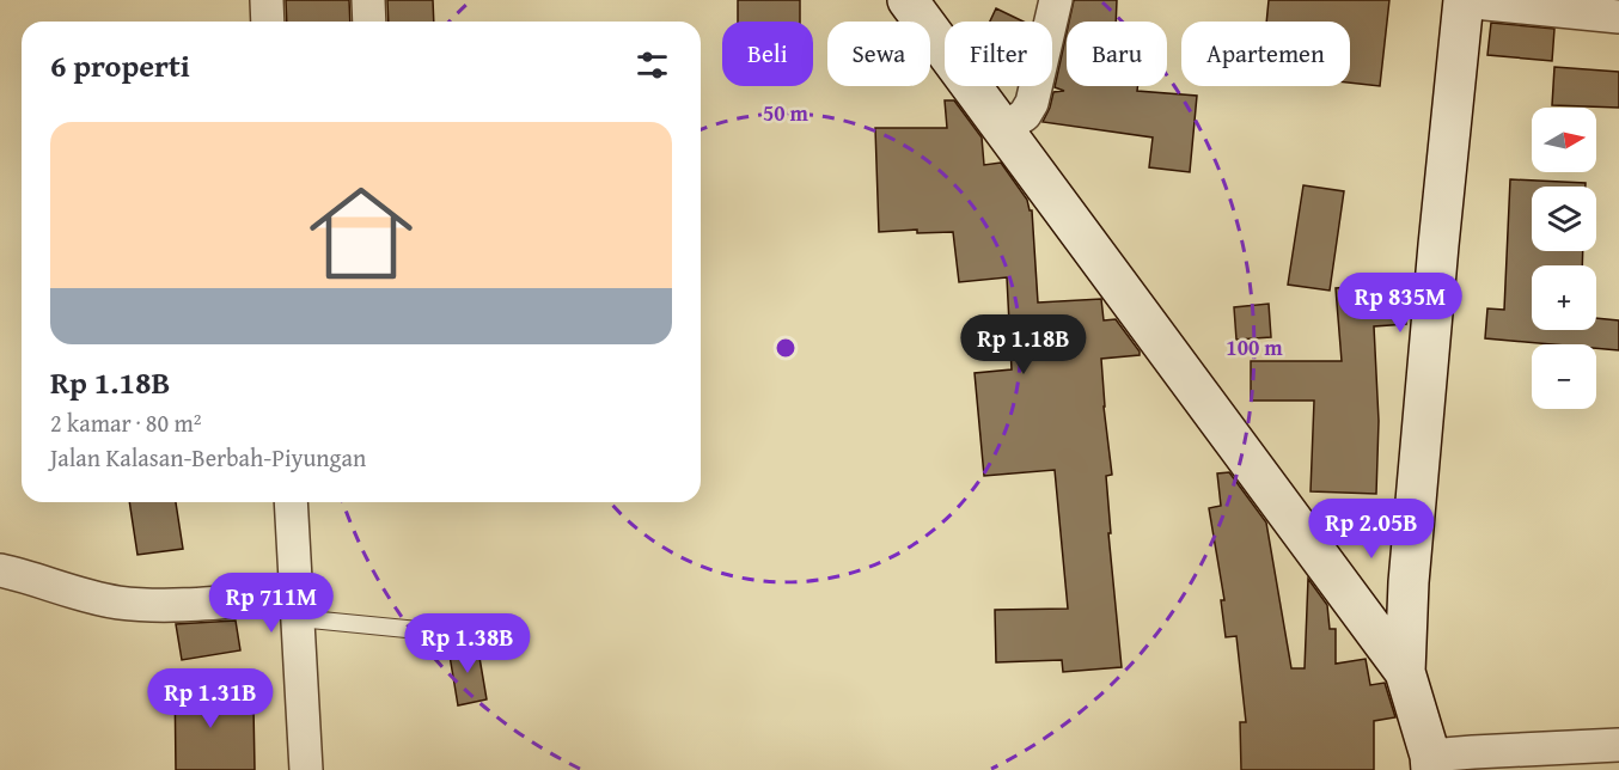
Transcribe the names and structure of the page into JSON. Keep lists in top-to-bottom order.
{
  "north": "right",
  "page": {
    "chip": [
      "Beli",
      "Sewa",
      "Filter",
      "Baru",
      "Apartemen"
    ],
    "heading": "6 properti",
    "map_buttons": ["+", "−"],
    "list": [
      {
        "name": "Rp 1.18B",
        "note": "2 kamar · 80 m² · Jalan Kalasan-Berbah-Piyungan"
      }
    ],
    "price": [
      "Rp 835M",
      "Rp 1.18B",
      "Rp 2.05B",
      "Rp 711M",
      "Rp 1.38B",
      "Rp 1.31B"
    ]
  },
  "rings": ["50 m", "100 m"]
}
